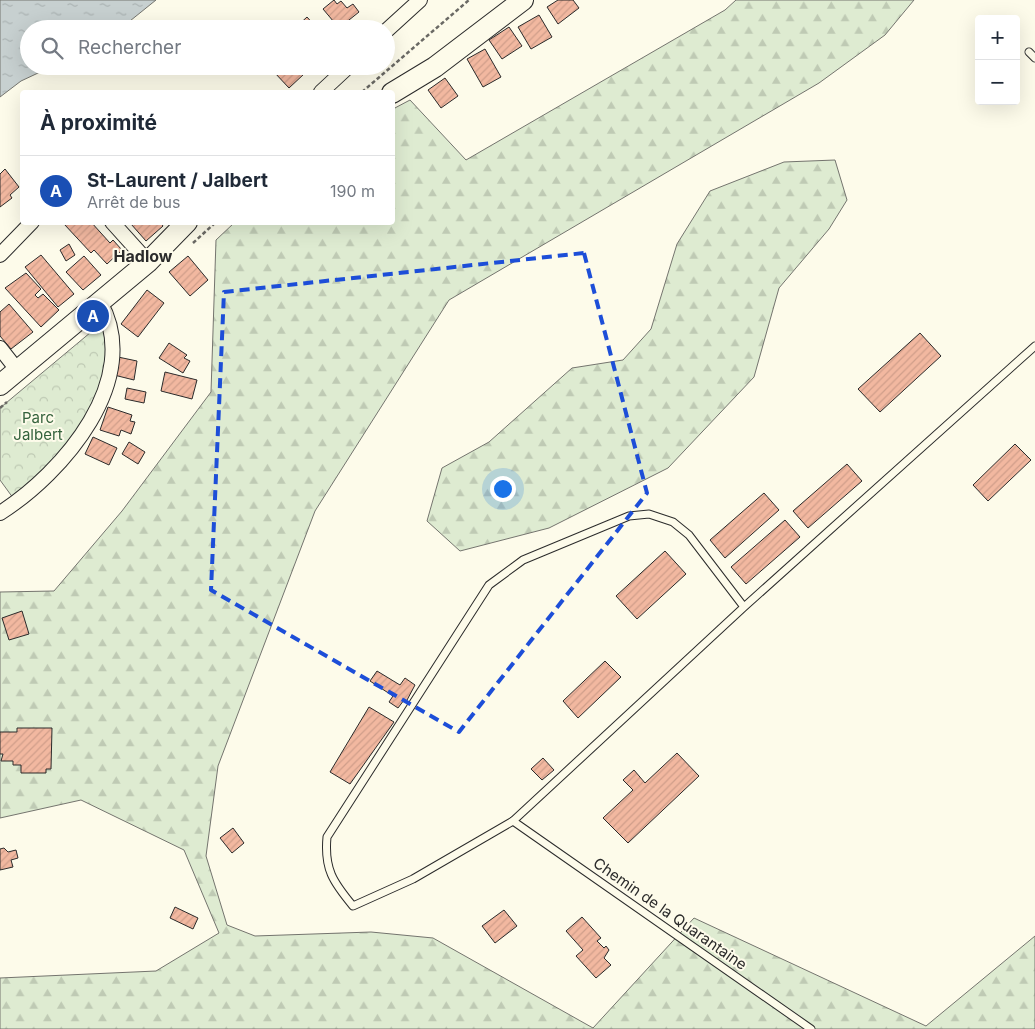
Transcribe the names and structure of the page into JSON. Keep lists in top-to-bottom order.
{
  "streets": {
    "lane": ["Chemin de la Quarantaine"]
  },
  "districts": ["Hadlow"],
  "parks": ["Parc Jalbert"],
  "page": {
    "map_buttons": ["+", "−"],
    "search": "Rechercher",
    "heading": "À proximité",
    "list": [
      {
        "mark": "A",
        "name": "St-Laurent / Jalbert",
        "note": "Arrêt de bus",
        "value": "190 m"
      }
    ],
    "pins": "A"
  }
}
